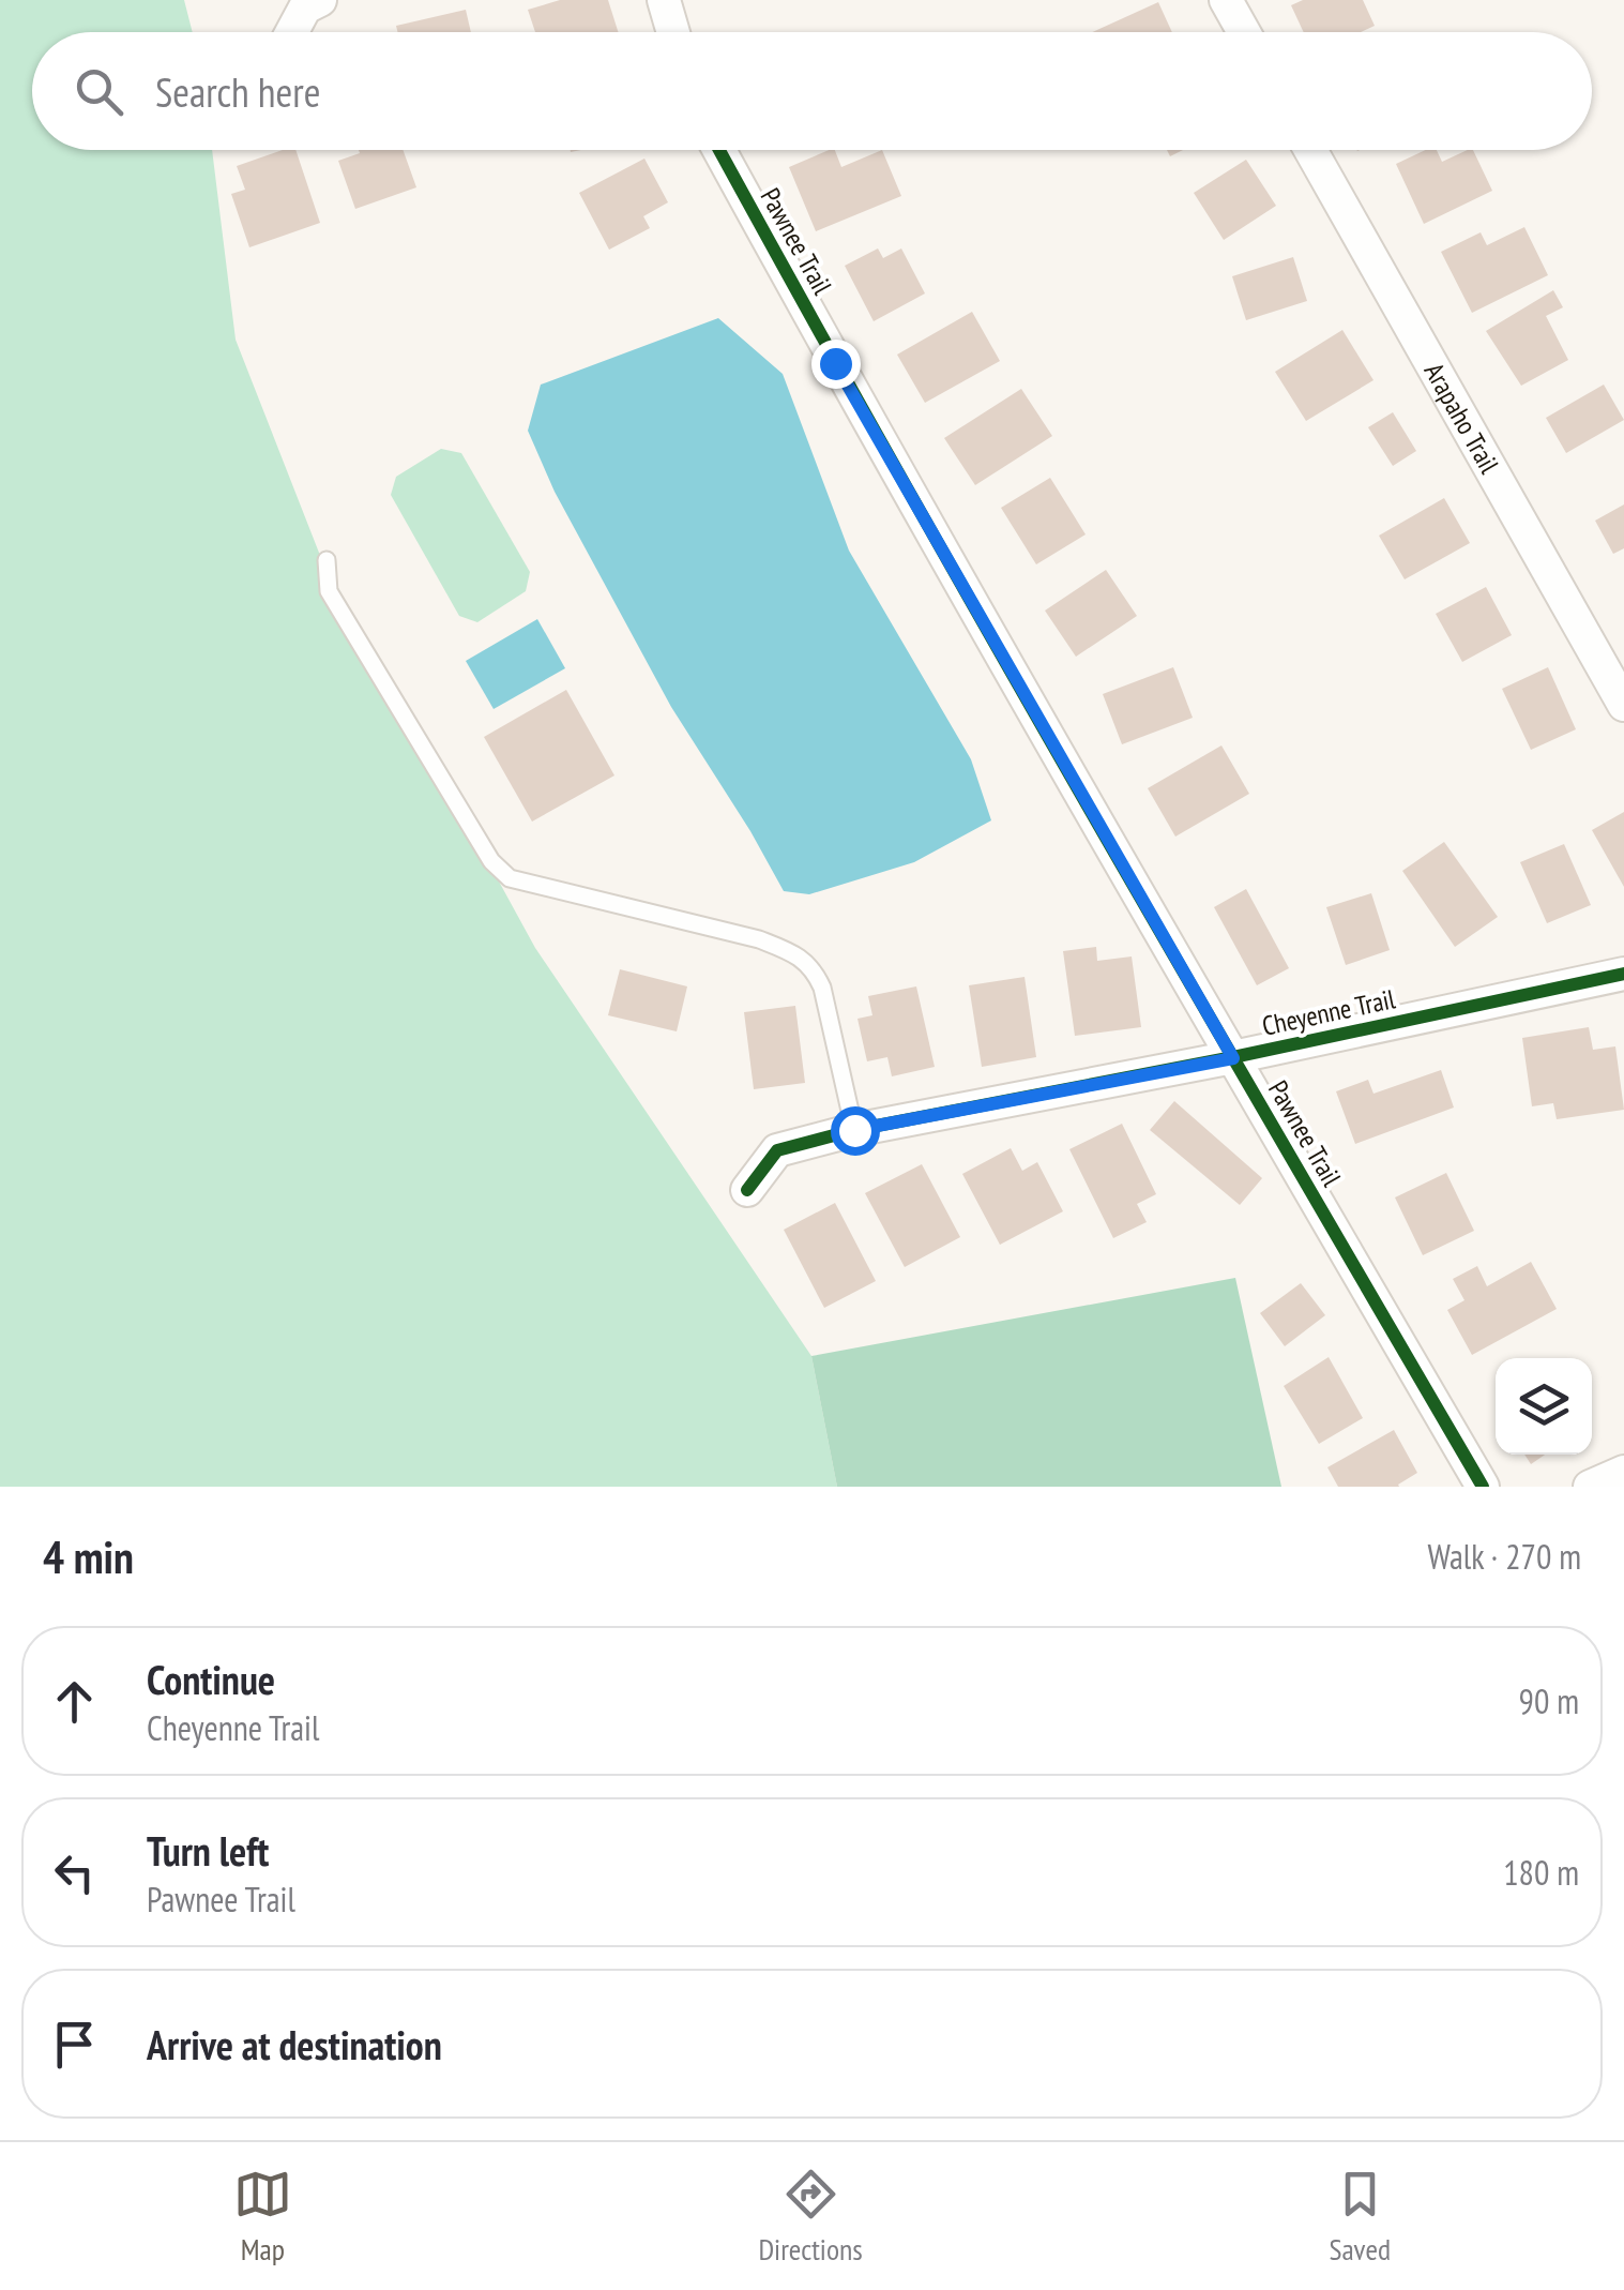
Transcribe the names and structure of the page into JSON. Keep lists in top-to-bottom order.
{
  "streets": {
    "street": ["Pawnee Trail", "Arapaho Trail", "Cheyenne Trail"]
  },
  "crossings": [
    ["Pawnee Trail", "Cheyenne Trail"]
  ],
  "page": {
    "search": "Search here",
    "heading": ["4 min", "Walk · 270 m"],
    "list": [
      ["Continue", "Cheyenne Trail", "90 m"],
      ["Turn left", "Pawnee Trail", "180 m"],
      "Arrive at destination"
    ],
    "nav": ["Map", "Directions", "Saved"]
  }
}
